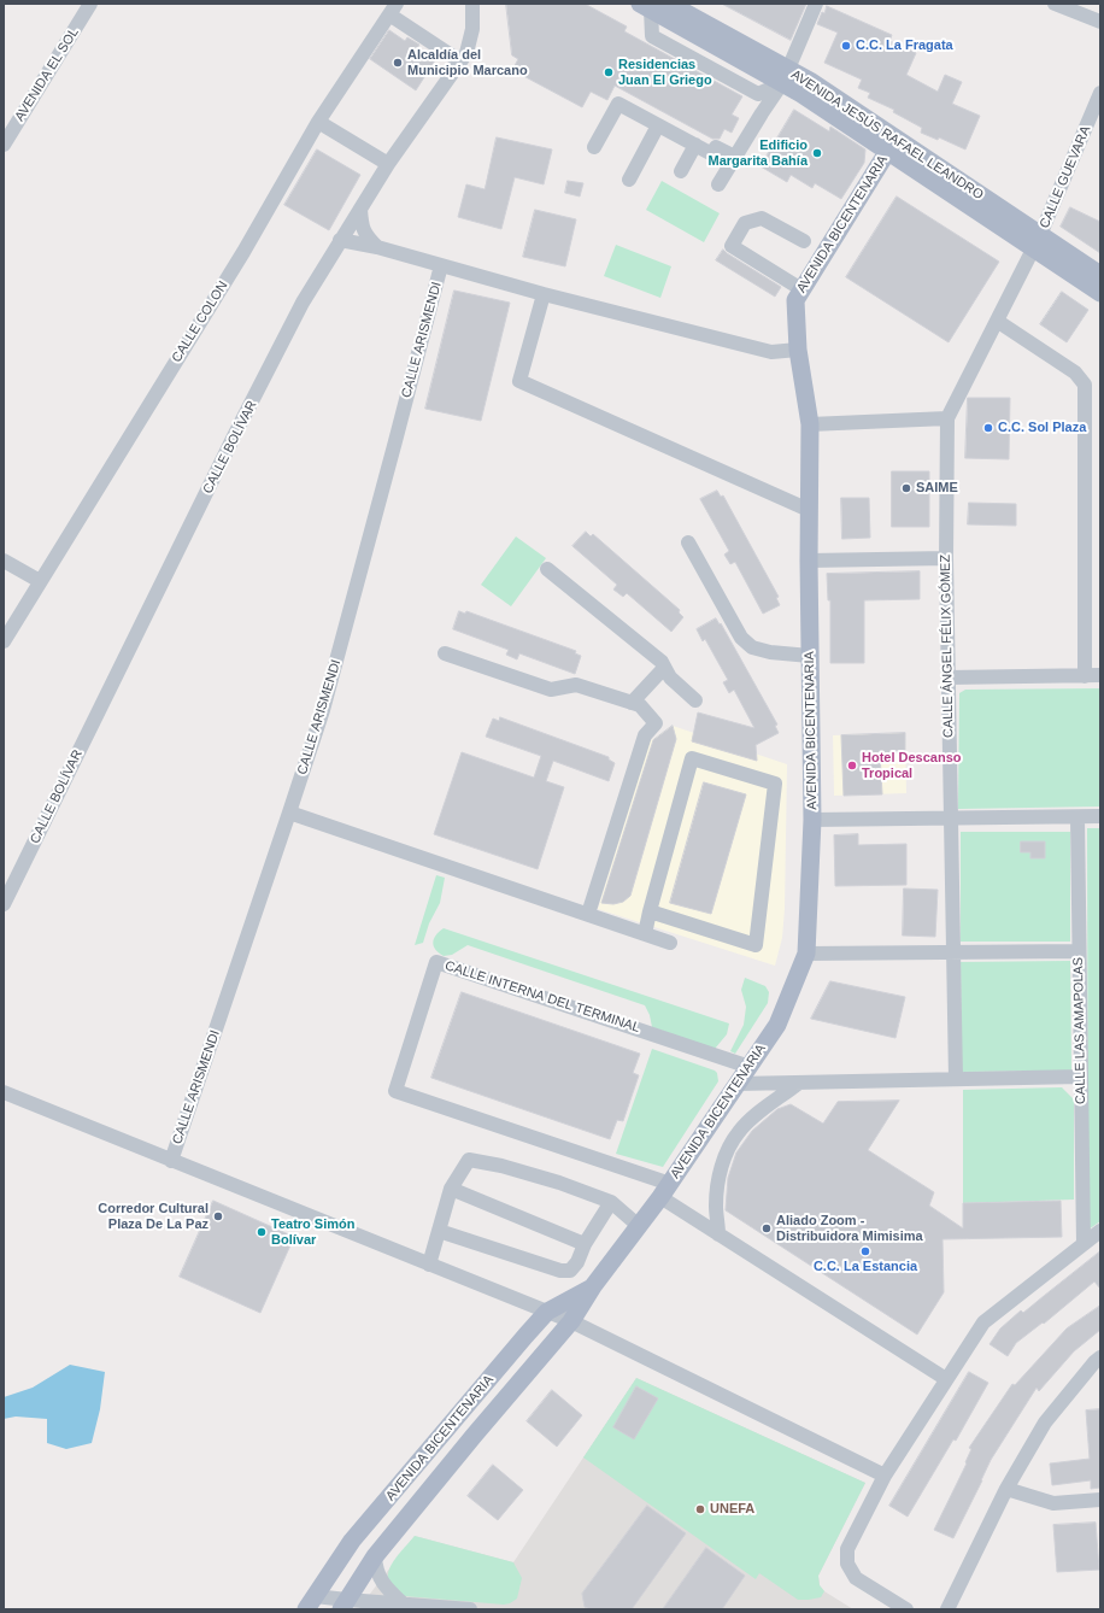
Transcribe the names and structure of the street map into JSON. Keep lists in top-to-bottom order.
{
  "streets": {
    "main road": ["AVENIDA JESÚS RAFAEL LEANDRO", "AVENIDA BICENTENARIA"],
    "street": [
      "AVENIDA EL SOL",
      "CALLE GUEVARA",
      "CALLE COLON",
      "CALLE ARISMENDI",
      "CALLE BOLÍVAR",
      "CALLE ÁNGEL FÉLIX GÓMEZ",
      "CALLE INTERNA DEL TERMINAL",
      "CALLE LAS AMAPOLAS"
    ]
  },
  "crossings": [
    ["AVENIDA JESÚS RAFAEL LEANDRO", "CALLE GUEVARA"],
    ["AVENIDA JESÚS RAFAEL LEANDRO", "AVENIDA BICENTENARIA"],
    ["AVENIDA JESÚS RAFAEL LEANDRO", "CALLE ÁNGEL FÉLIX GÓMEZ"],
    ["CALLE GUEVARA", "CALLE ÁNGEL FÉLIX GÓMEZ"],
    ["AVENIDA BICENTENARIA", "CALLE INTERNA DEL TERMINAL"]
  ],
  "places": [
    "C.C. La Fragata",
    "Alcaldía del Municipio Marcano",
    "Residencias Juan El Griego",
    "Edificio Margarita Bahía",
    "C.C. Sol Plaza",
    "SAIME",
    "Hotel Descanso Tropical",
    "Corredor Cultural Plaza De La Paz",
    "Aliado Zoom - Distribuidora Mimisima",
    "Teatro Simón Bolívar",
    "C.C. La Estancia",
    "UNEFA"
  ]
}
